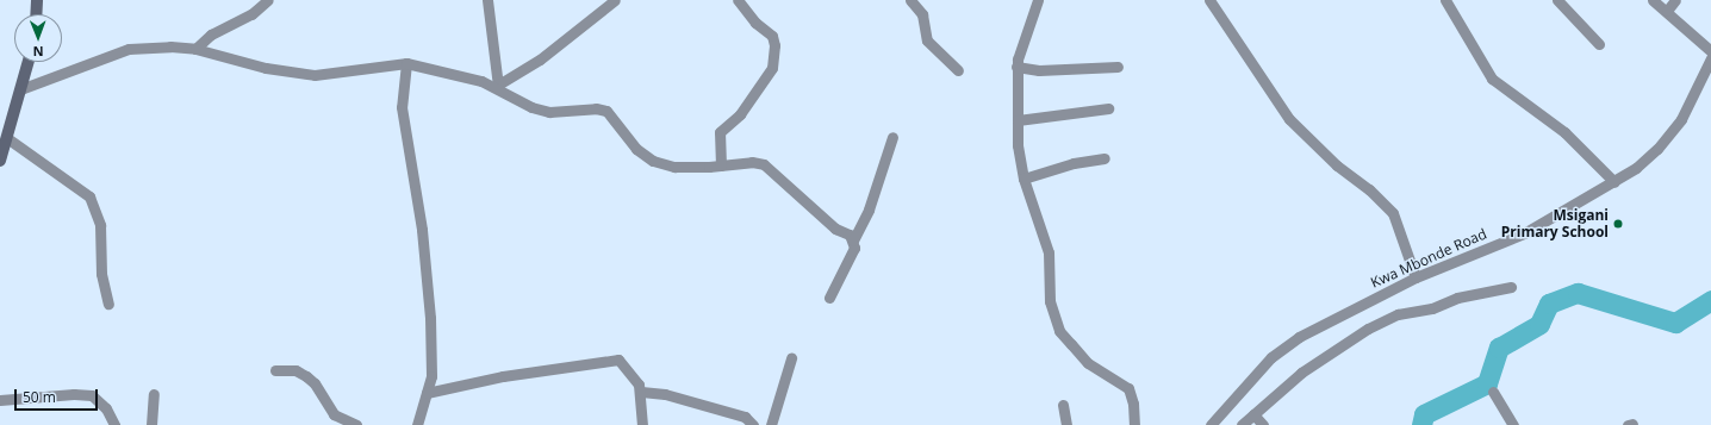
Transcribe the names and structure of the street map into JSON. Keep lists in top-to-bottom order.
{
  "streets": {
    "street": ["Kwa Mbonde Road"]
  },
  "places": ["Msigani Primary School"],
  "scale_bar": "50 m",
  "north": "bottom"
}
